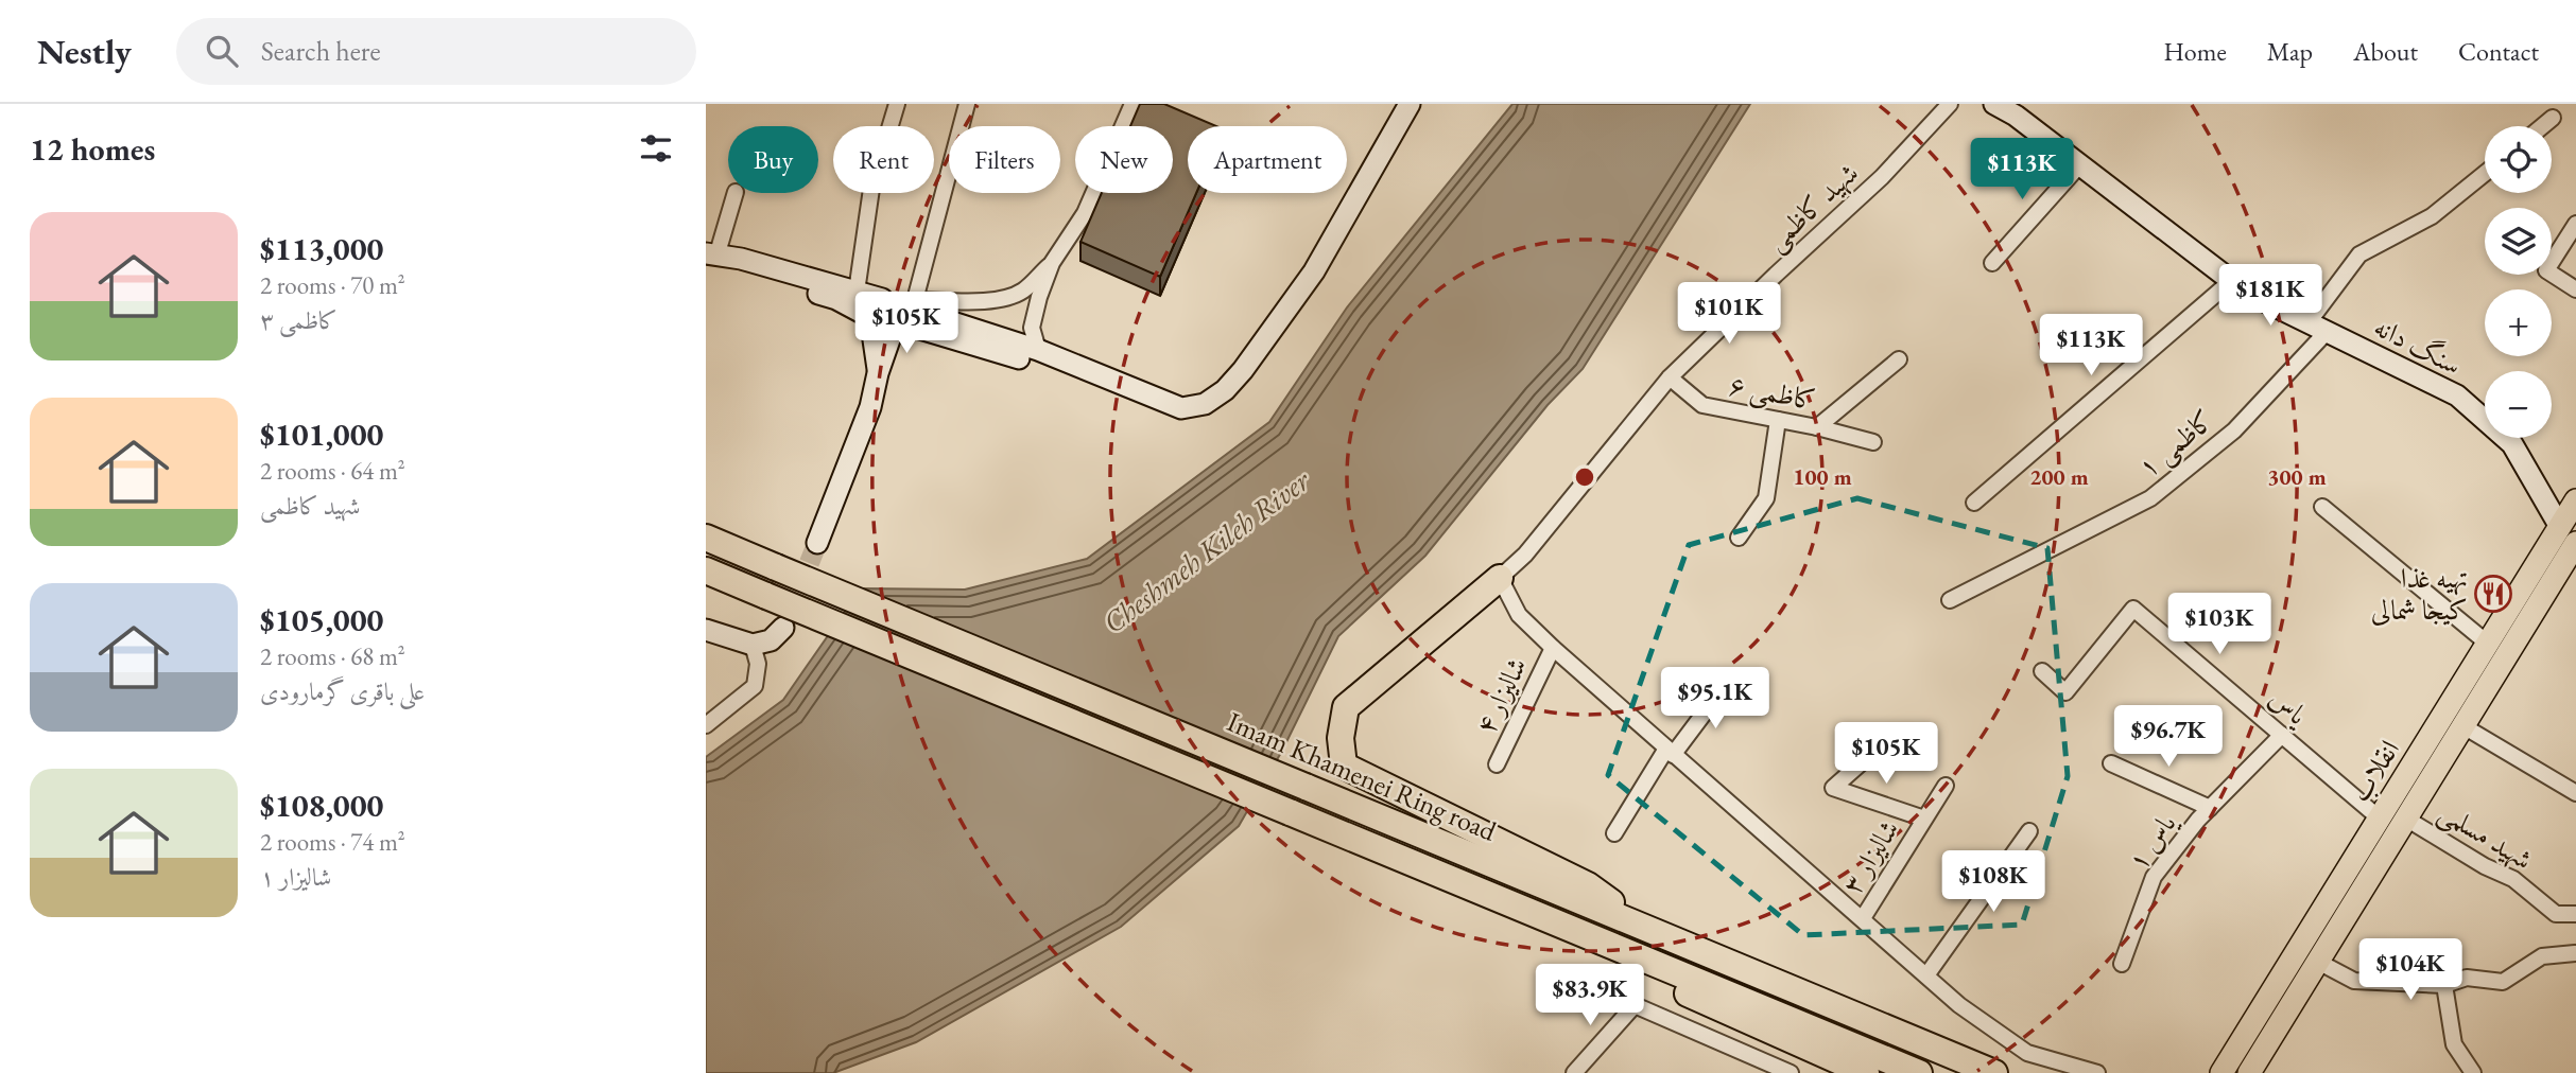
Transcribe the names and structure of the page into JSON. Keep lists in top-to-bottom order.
{
  "streets": {
    "highway": ["Imam Khamenei Ring road"],
    "main road": ["انقلاب"],
    "street": [
      "شهید کاظمی",
      "سنگ دانه",
      "کاظمی ۶",
      "کاظمی ۱",
      "شالیزار ۴",
      "یاس",
      "شهید مسلمی",
      "یاس ۱",
      "شالیزار ۳"
    ]
  },
  "crossings": [
    ["شهید کاظمی", "کاظمی ۶"],
    ["سنگ دانه", "کاظمی ۱"],
    ["سنگ دانه", "انقلاب"],
    ["یاس", "انقلاب"],
    ["یاس", "یاس ۱"],
    ["انقلاب", "شهید مسلمی"]
  ],
  "water": ["Cheshmeh Kileh River"],
  "places": {
    "restaurant": ["تهیه غذا کیجا شمالی"]
  },
  "page": {
    "header": "Nestly",
    "search": "Search here",
    "nav": [
      "Home",
      "Map",
      "About",
      "Contact"
    ],
    "heading": "12 homes",
    "map_buttons": ["+", "−"],
    "chip": [
      "Buy",
      "Rent",
      "Filters",
      "New",
      "Apartment"
    ],
    "price": [
      "$113K",
      "$181K",
      "$101K",
      "$105K",
      "$113K",
      "$103K",
      "$95.1K",
      "$96.7K",
      "$105K",
      "$108K",
      "$104K",
      "$83.9K"
    ],
    "list": [
      {
        "name": "$113,000",
        "note": "2 rooms · 70 m² · کاظمی ۳"
      },
      {
        "name": "$101,000",
        "note": "2 rooms · 64 m² · شهید کاظمی"
      },
      {
        "name": "$105,000",
        "note": "2 rooms · 68 m² · علی باقری گرمارودی"
      },
      {
        "name": "$108,000",
        "note": "2 rooms · 74 m² · شالیزار ۱"
      }
    ]
  },
  "rings": ["100 m", "200 m", "300 m"]
}
